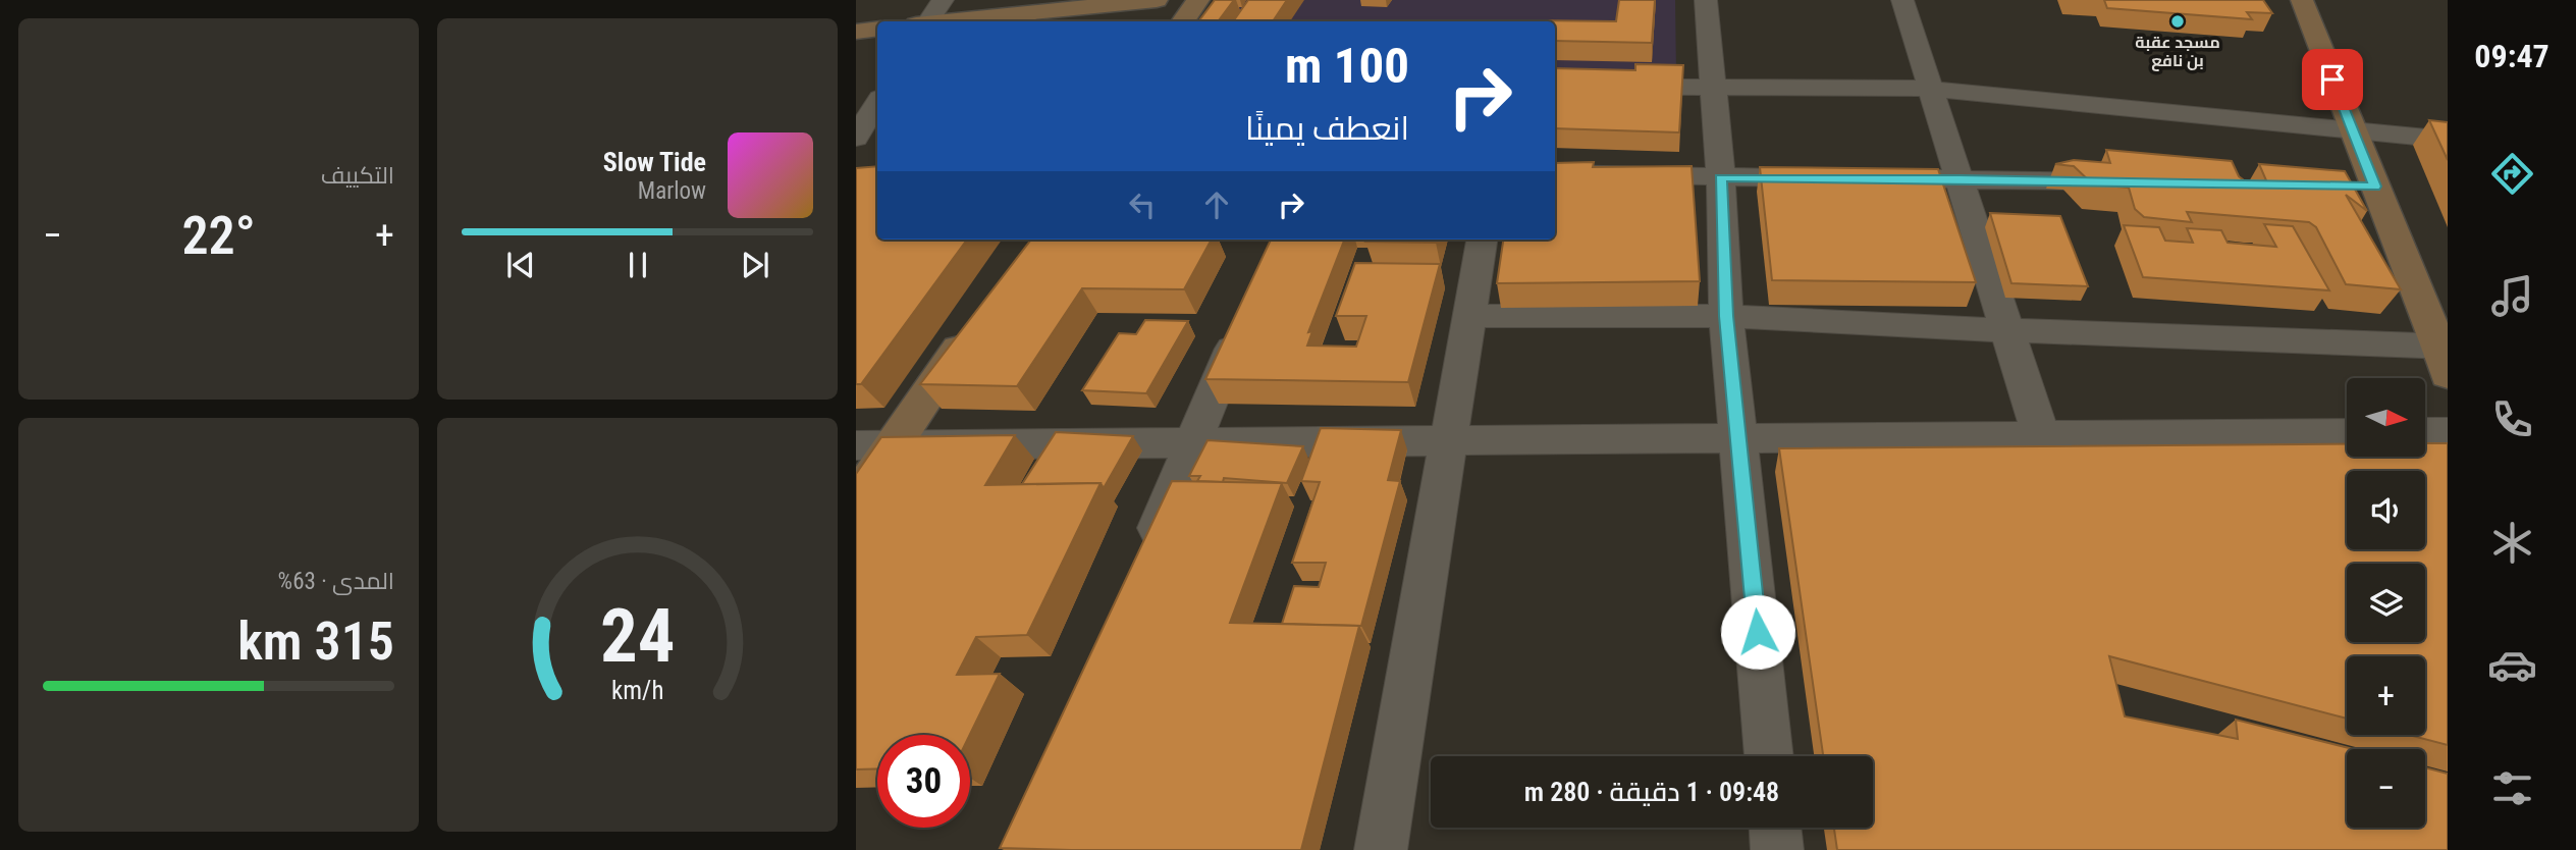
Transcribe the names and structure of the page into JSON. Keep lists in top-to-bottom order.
{
  "places": ["مسجد عقبة بن نافع"],
  "north": "right",
  "page": {
    "tabs": "09:47",
    "tile": [
      "التكييف",
      ["المدى · 63%", "315 km"]
    ],
    "turn": ["100 m", "انعطف يمينًا"],
    "song": ["Slow Tide", "Marlow"],
    "heat": ["−", "22°", "+"],
    "map_buttons": ["+", "−"],
    "limit": "30",
    "trip": "09:48 · 1 دقيقة · 280 m",
    "gauge": ["24", "km/h"]
  }
}
